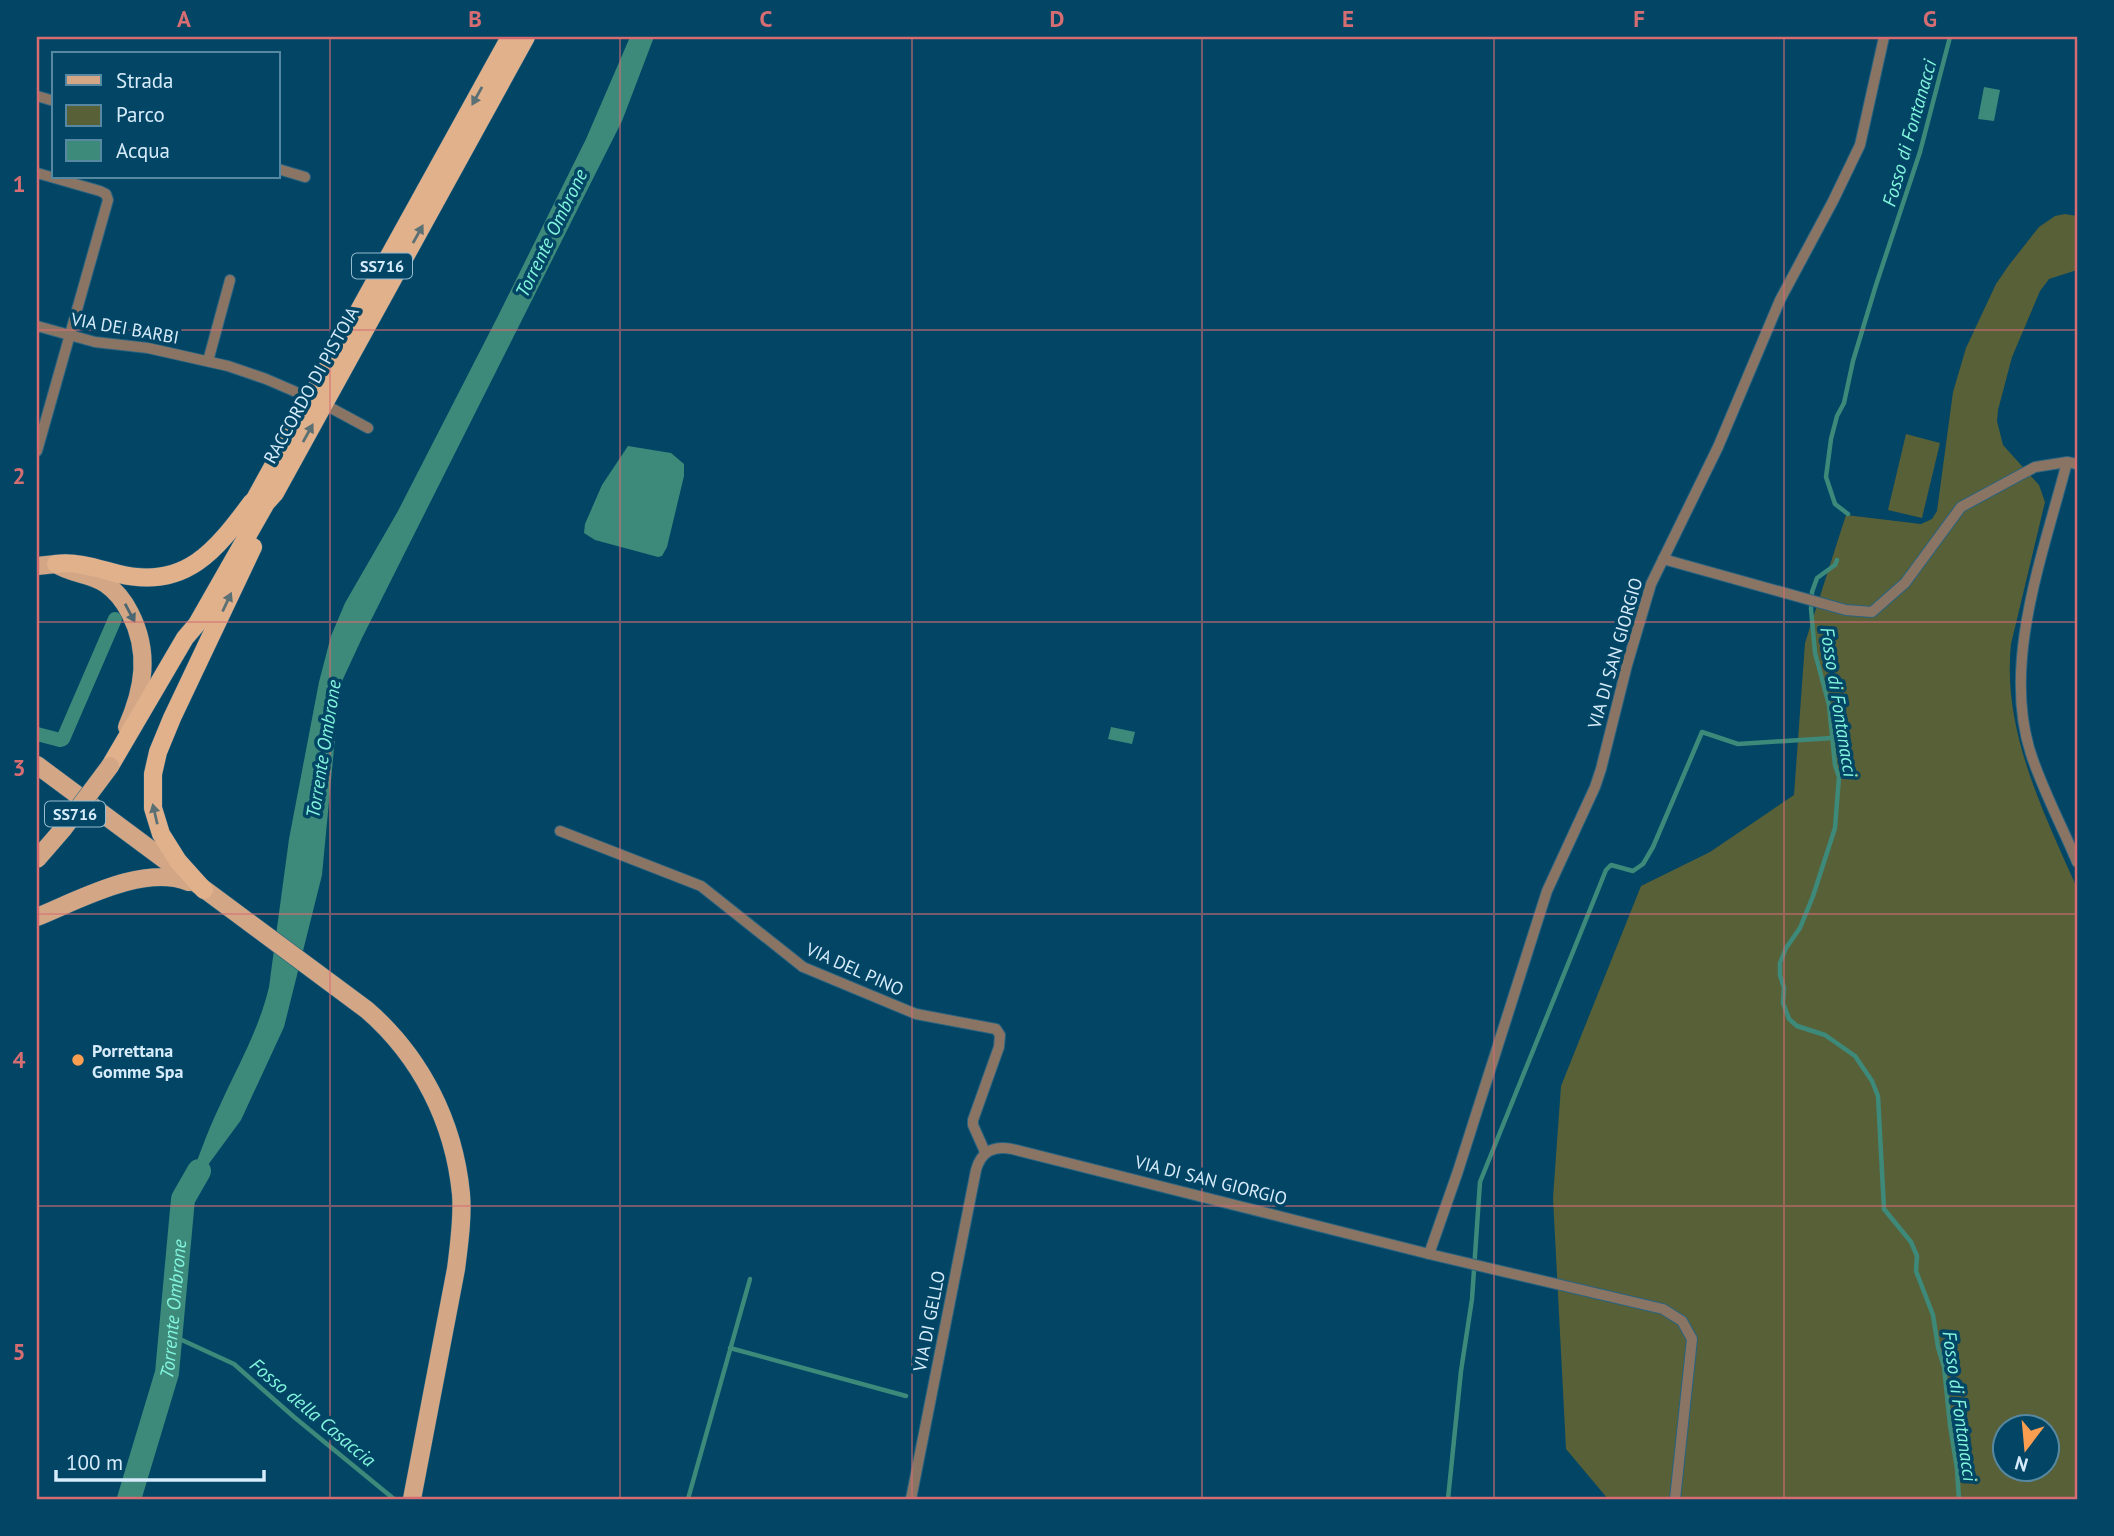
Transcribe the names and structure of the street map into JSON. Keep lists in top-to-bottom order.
{
  "streets": {
    "highway": ["SS716", "RACCORDO DI PISTOIA"],
    "street": [
      "VIA DEI BARBI",
      "VIA DI SAN GIORGIO",
      "VIA DEL PINO",
      "VIA DI GELLO"
    ]
  },
  "crossings": [
    ["VIA DI SAN GIORGIO", "VIA DEL PINO"],
    ["VIA DI SAN GIORGIO", "VIA DI GELLO"],
    ["VIA DEL PINO", "VIA DI GELLO"]
  ],
  "water": ["Fosso di Fontanacci", "Torrente Ombrone", "Fosso della Casaccia"],
  "places": ["Porrettana Gomme Spa"],
  "legend": ["Strada", "Parco", "Acqua"],
  "scale_bar": "100 m",
  "north": "bottom",
  "grid": {
    "columns": [
      "A",
      "B",
      "C",
      "D",
      "E",
      "F",
      "G"
    ],
    "rows": [
      "1",
      "2",
      "3",
      "4",
      "5"
    ]
  }
}
